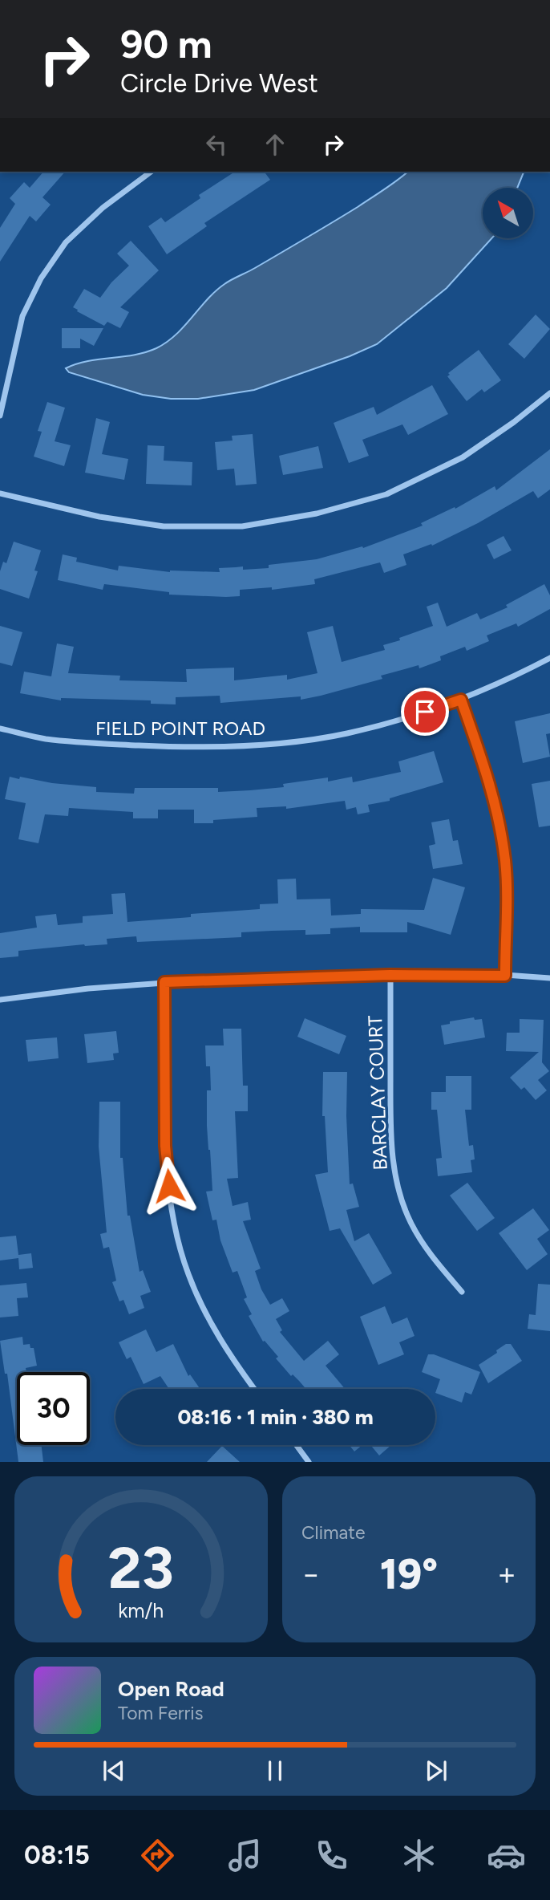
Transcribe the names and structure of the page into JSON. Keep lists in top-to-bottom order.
{
  "streets": {
    "street": ["FIELD POINT ROAD", "BARCLAY COURT"]
  },
  "north": "top left",
  "page": {
    "turn": ["90 m", "Circle Drive West"],
    "limit": "30",
    "trip": "08:16 · 1 min · 380 m",
    "tile": "Climate",
    "heat": ["−", "19°", "+"],
    "song": ["Open Road", "Tom Ferris"],
    "tabs": "08:15",
    "gauge": ["23", "km/h"]
  }
}
